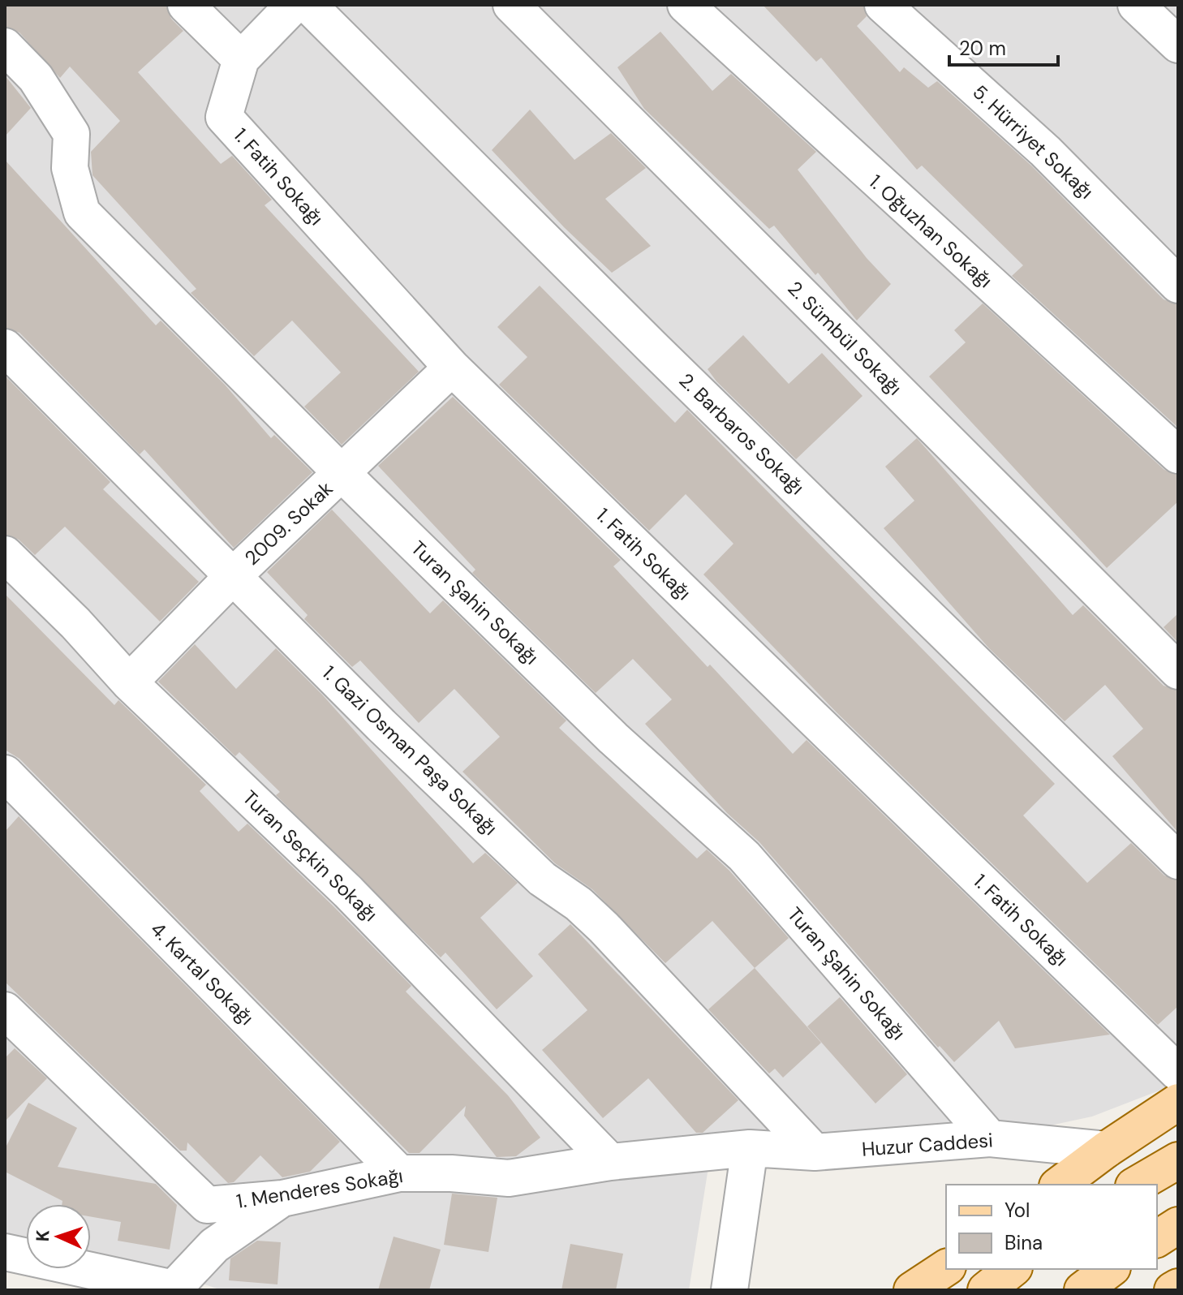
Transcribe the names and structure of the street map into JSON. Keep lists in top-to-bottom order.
{
  "streets": {
    "street": [
      "5. Hürriyet Sokağı",
      "1. Fatih Sokağı",
      "1. Oğuzhan Sokağı",
      "2. Sümbül Sokağı",
      "2. Barbaros Sokağı",
      "2009. Sokak",
      "Turan Şahin Sokağı",
      "1. Gazi Osman Paşa Sokağı",
      "Turan Seçkin Sokağı",
      "4. Kartal Sokağı",
      "Huzur Caddesi",
      "1. Menderes Sokağı"
    ]
  },
  "crossings": [
    ["1. Fatih Sokağı", "2009. Sokak"],
    ["2009. Sokak", "Turan Şahin Sokağı"],
    ["2009. Sokak", "1. Gazi Osman Paşa Sokağı"],
    ["2009. Sokak", "Turan Seçkin Sokağı"],
    ["Turan Şahin Sokağı", "Huzur Caddesi"],
    ["1. Gazi Osman Paşa Sokağı", "Huzur Caddesi"],
    ["Turan Seçkin Sokağı", "1. Menderes Sokağı"],
    ["4. Kartal Sokağı", "1. Menderes Sokağı"],
    ["Huzur Caddesi", "1. Menderes Sokağı"]
  ],
  "legend": ["Yol", "Bina"],
  "scale_bar": "20 m",
  "north": "left"
}
